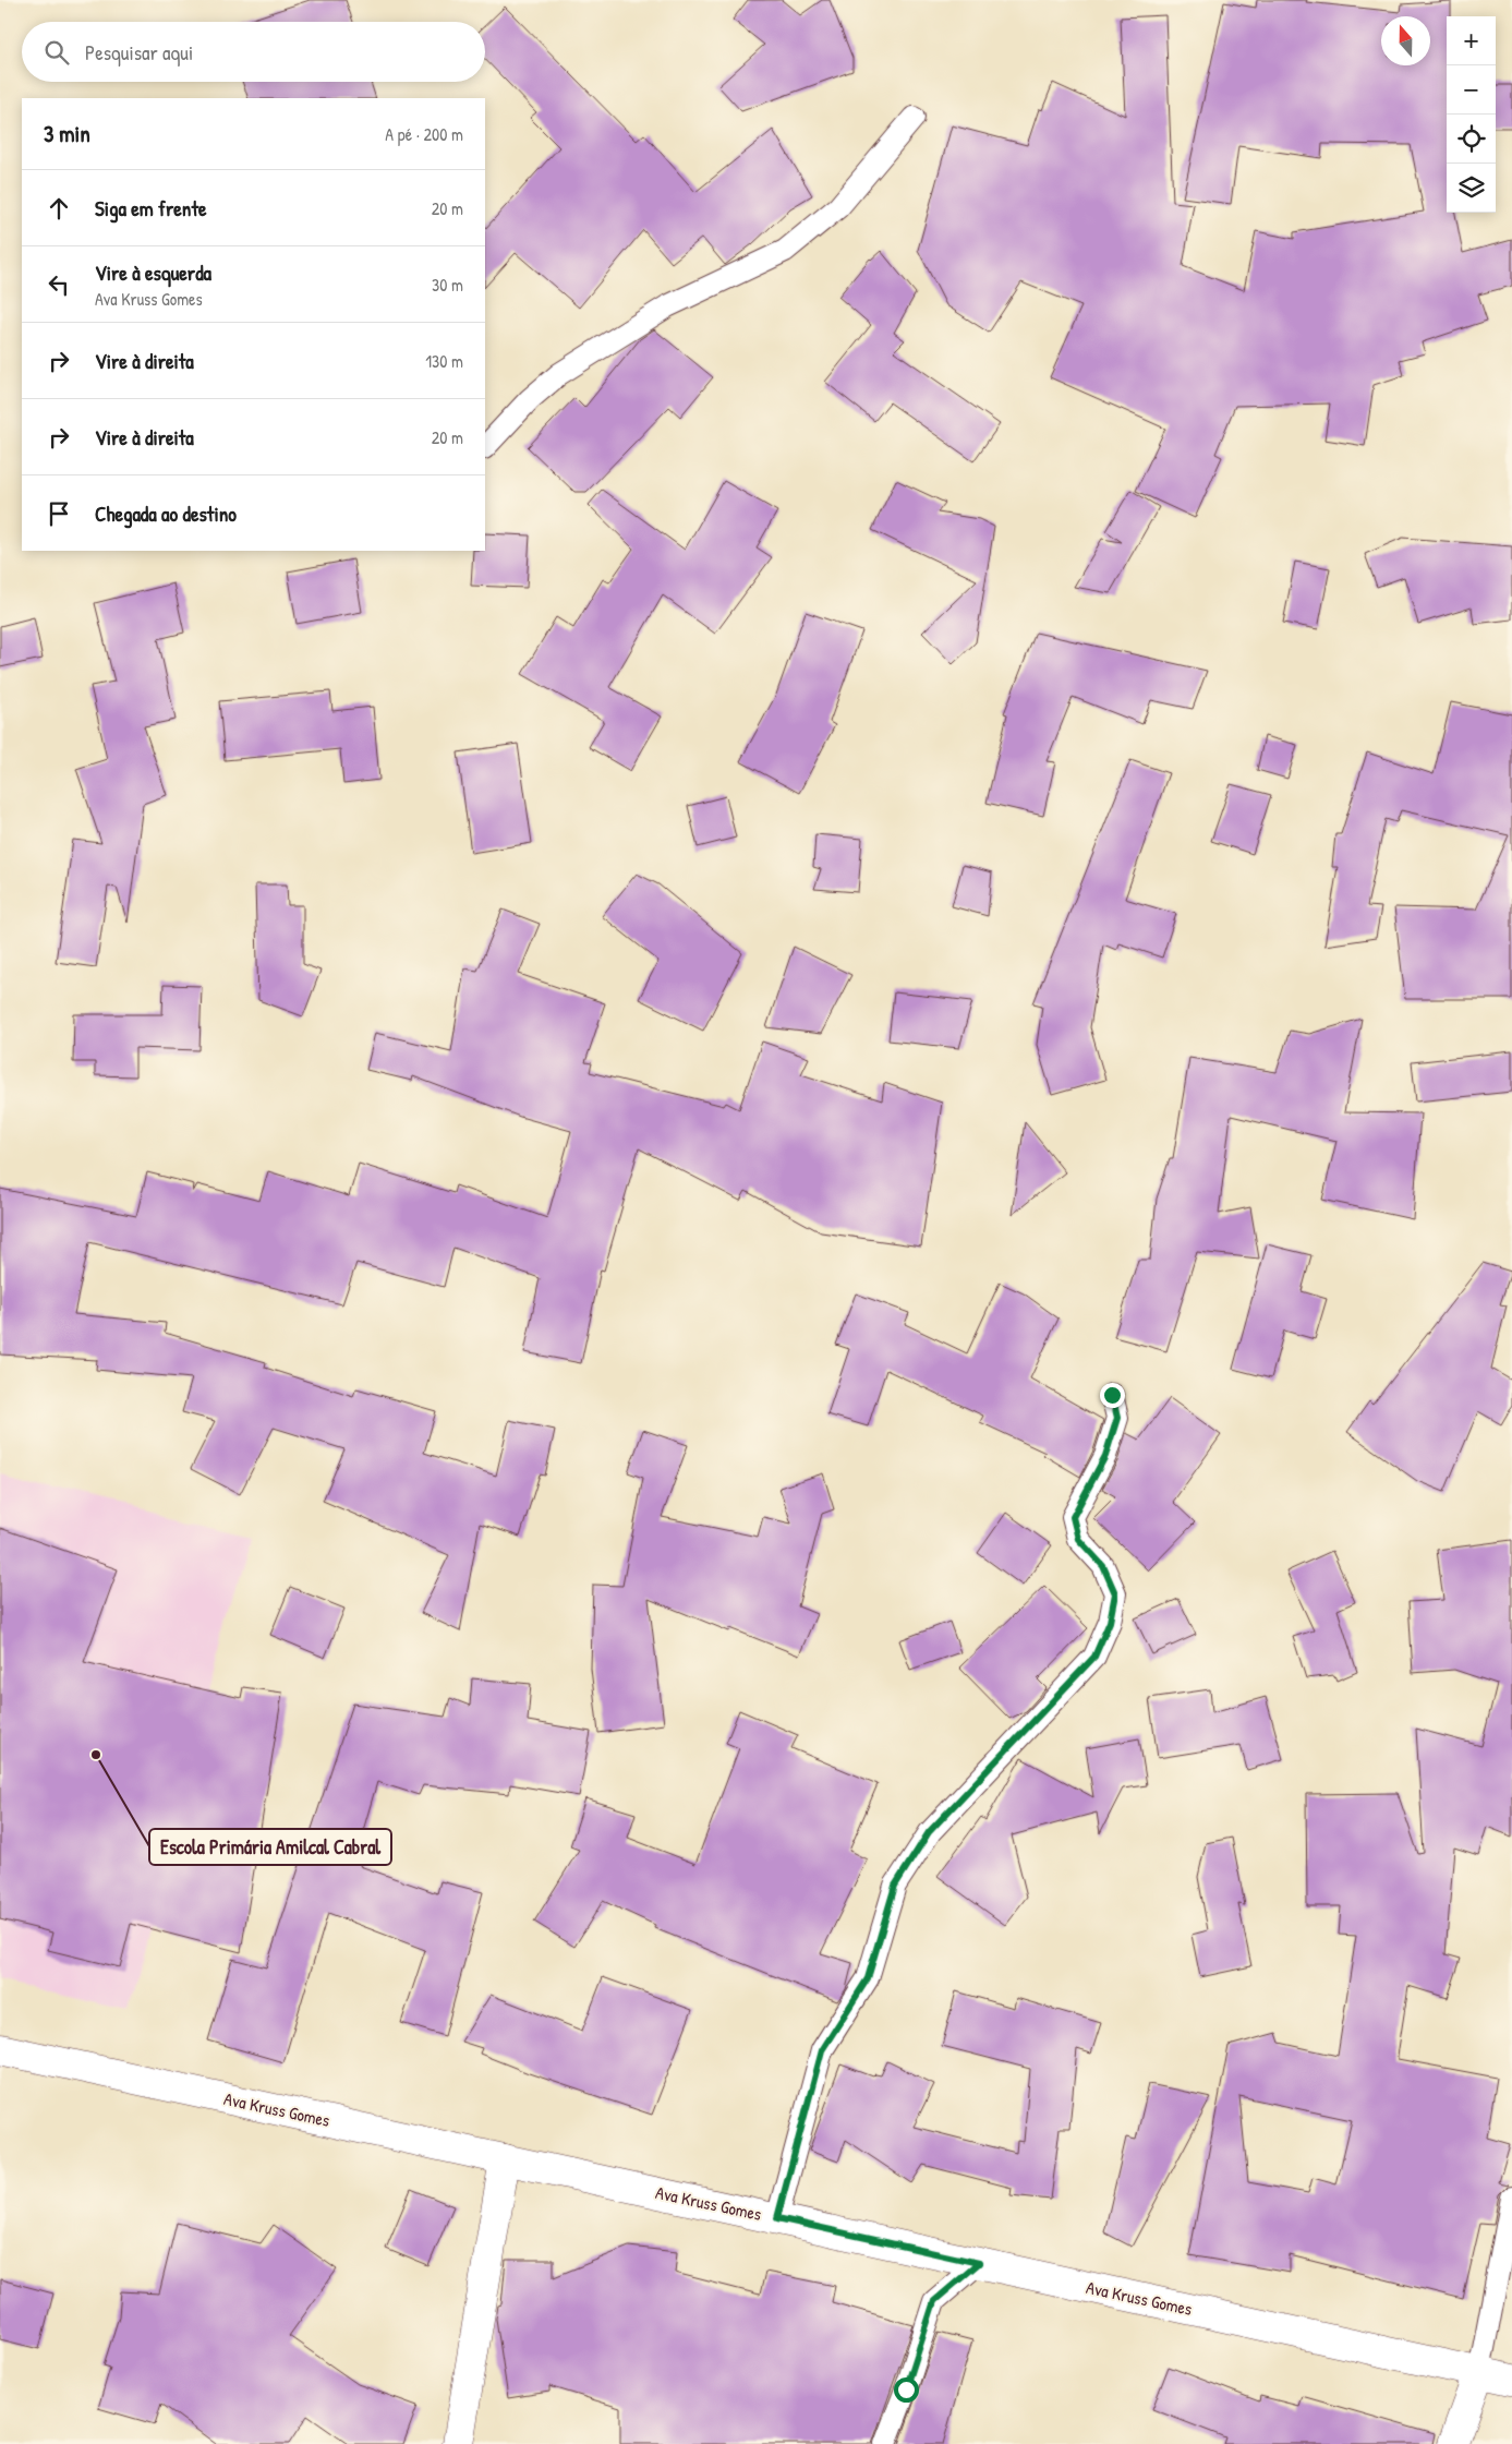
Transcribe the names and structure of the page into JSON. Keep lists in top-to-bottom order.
{
  "streets": {
    "street": ["Ava Kruss Gomes"]
  },
  "places": ["Escola Primária Amilcal Cabral"],
  "north": "top",
  "page": {
    "map_buttons": ["+", "−"],
    "search": "Pesquisar aqui",
    "heading": ["3 min", "A pé · 200 m"],
    "list": [
      ["Siga em frente", "20 m"],
      ["Vire à esquerda", "Ava Kruss Gomes", "30 m"],
      ["Vire à direita", "130 m"],
      ["Vire à direita", "20 m"],
      "Chegada ao destino"
    ]
  }
}
